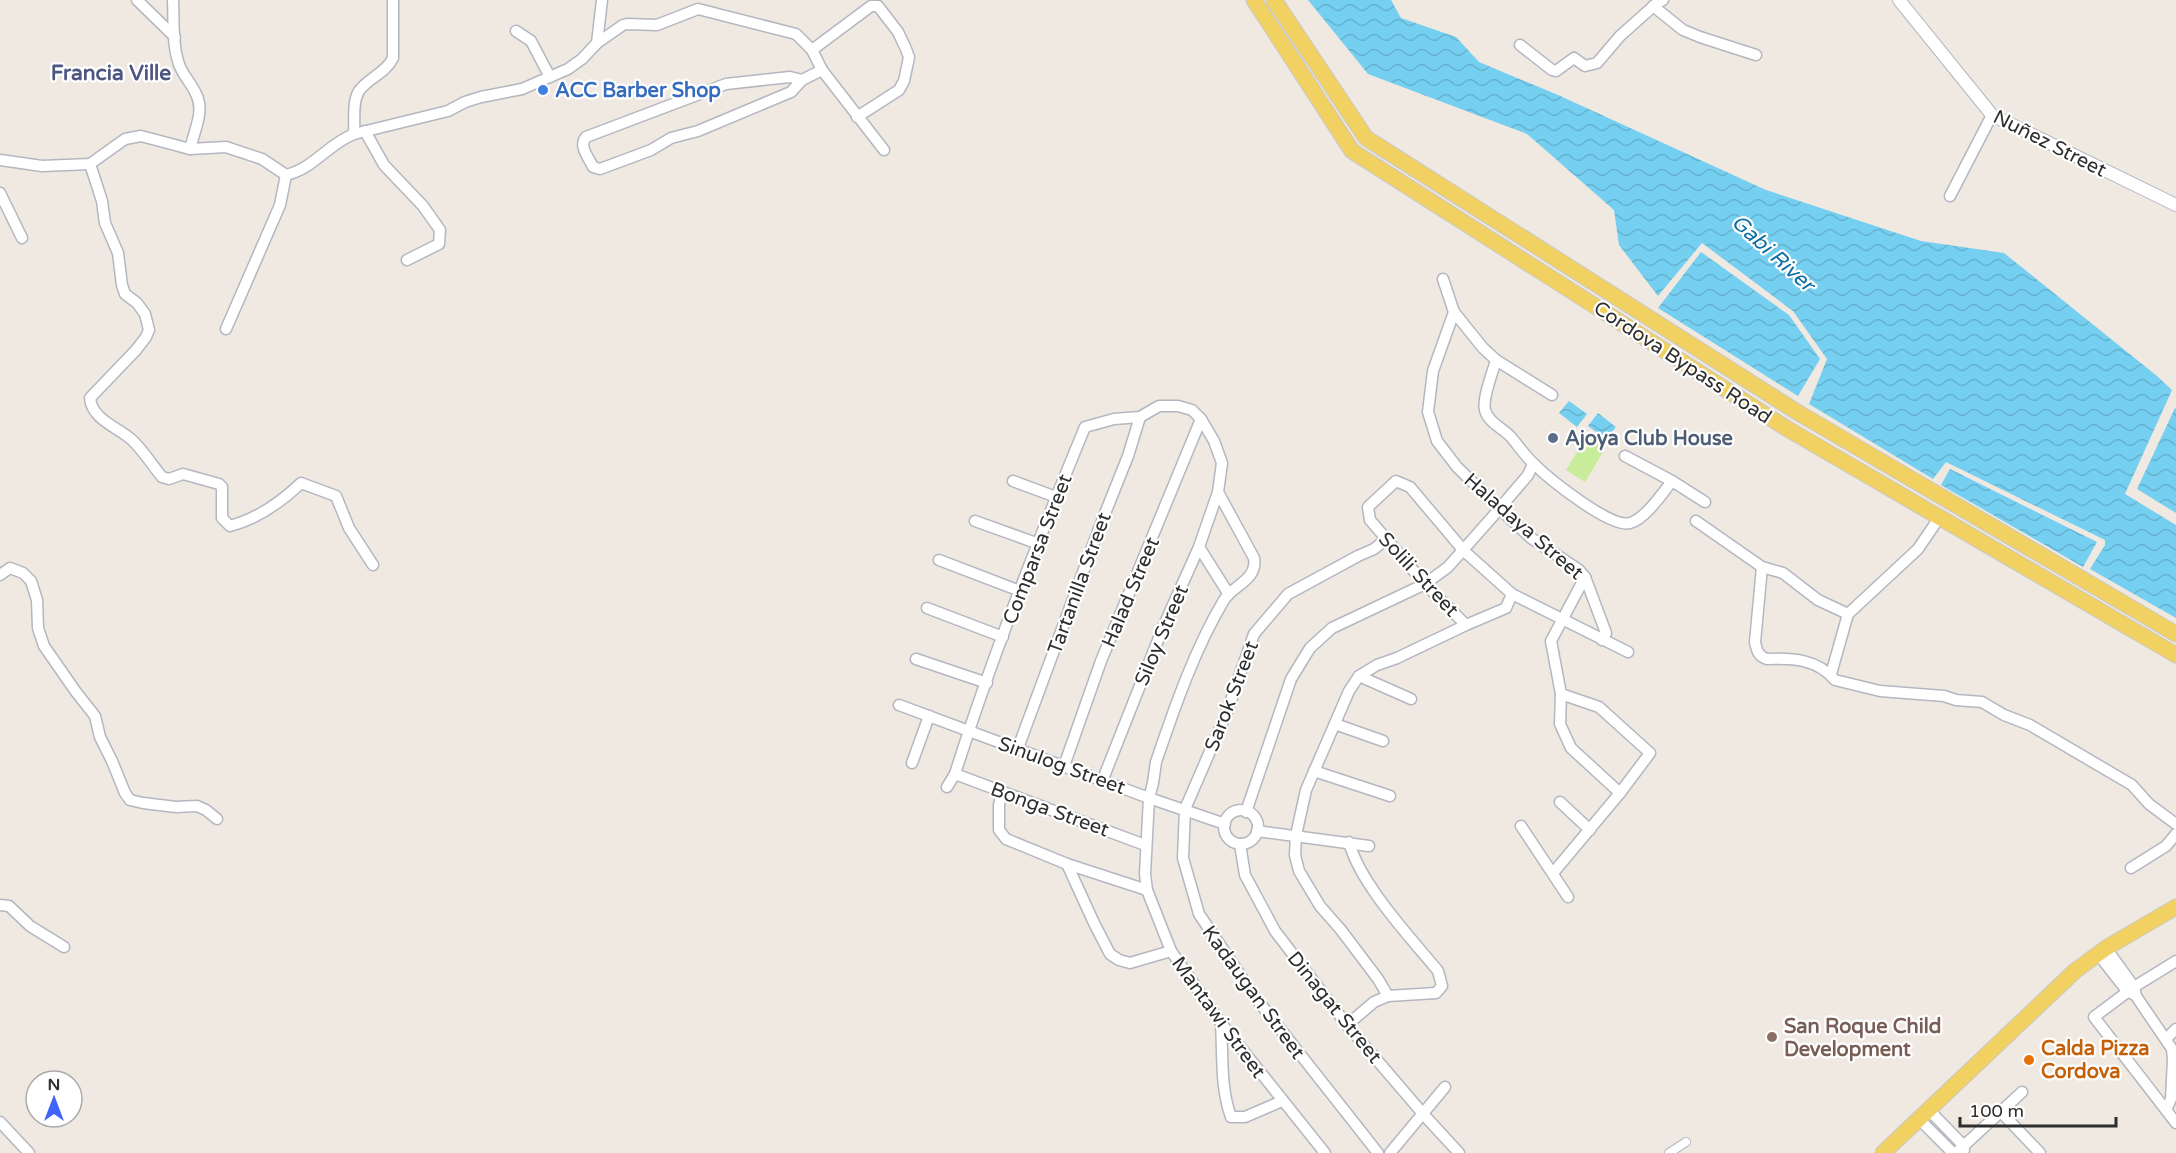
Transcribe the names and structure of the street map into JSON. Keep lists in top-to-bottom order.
{
  "streets": {
    "main road": ["Cordova Bypass Road"],
    "street": [
      "Nuñez Street",
      "Haladaya Street",
      "Comparsa Street",
      "Solili Street",
      "Tartanilla Street",
      "Halad Street",
      "Siloy Street",
      "Sarok Street",
      "Sinulog Street",
      "Bonga Street",
      "Kadaugan Street",
      "Dinagat Street",
      "Mantawi Street"
    ]
  },
  "crossings": [
    ["Comparsa Street", "Tartanilla Street"],
    ["Comparsa Street", "Halad Street"],
    ["Comparsa Street", "Siloy Street"],
    ["Comparsa Street", "Sinulog Street"],
    ["Comparsa Street", "Bonga Street"],
    ["Solili Street", "Sarok Street"],
    ["Tartanilla Street", "Sinulog Street"],
    ["Halad Street", "Siloy Street"],
    ["Halad Street", "Sinulog Street"],
    ["Siloy Street", "Sinulog Street"],
    ["Sarok Street", "Sinulog Street"],
    ["Sarok Street", "Kadaugan Street"],
    ["Sinulog Street", "Kadaugan Street"],
    ["Sinulog Street", "Dinagat Street"],
    ["Sinulog Street", "Mantawi Street"],
    ["Bonga Street", "Mantawi Street"]
  ],
  "districts": ["Francia Ville"],
  "water": ["Gabi River"],
  "places": [
    "ACC Barber Shop",
    "Ajoya Club House",
    "San Roque Child Development",
    "Calda Pizza Cordova"
  ],
  "scale_bar": "100 m",
  "north": "top"
}
